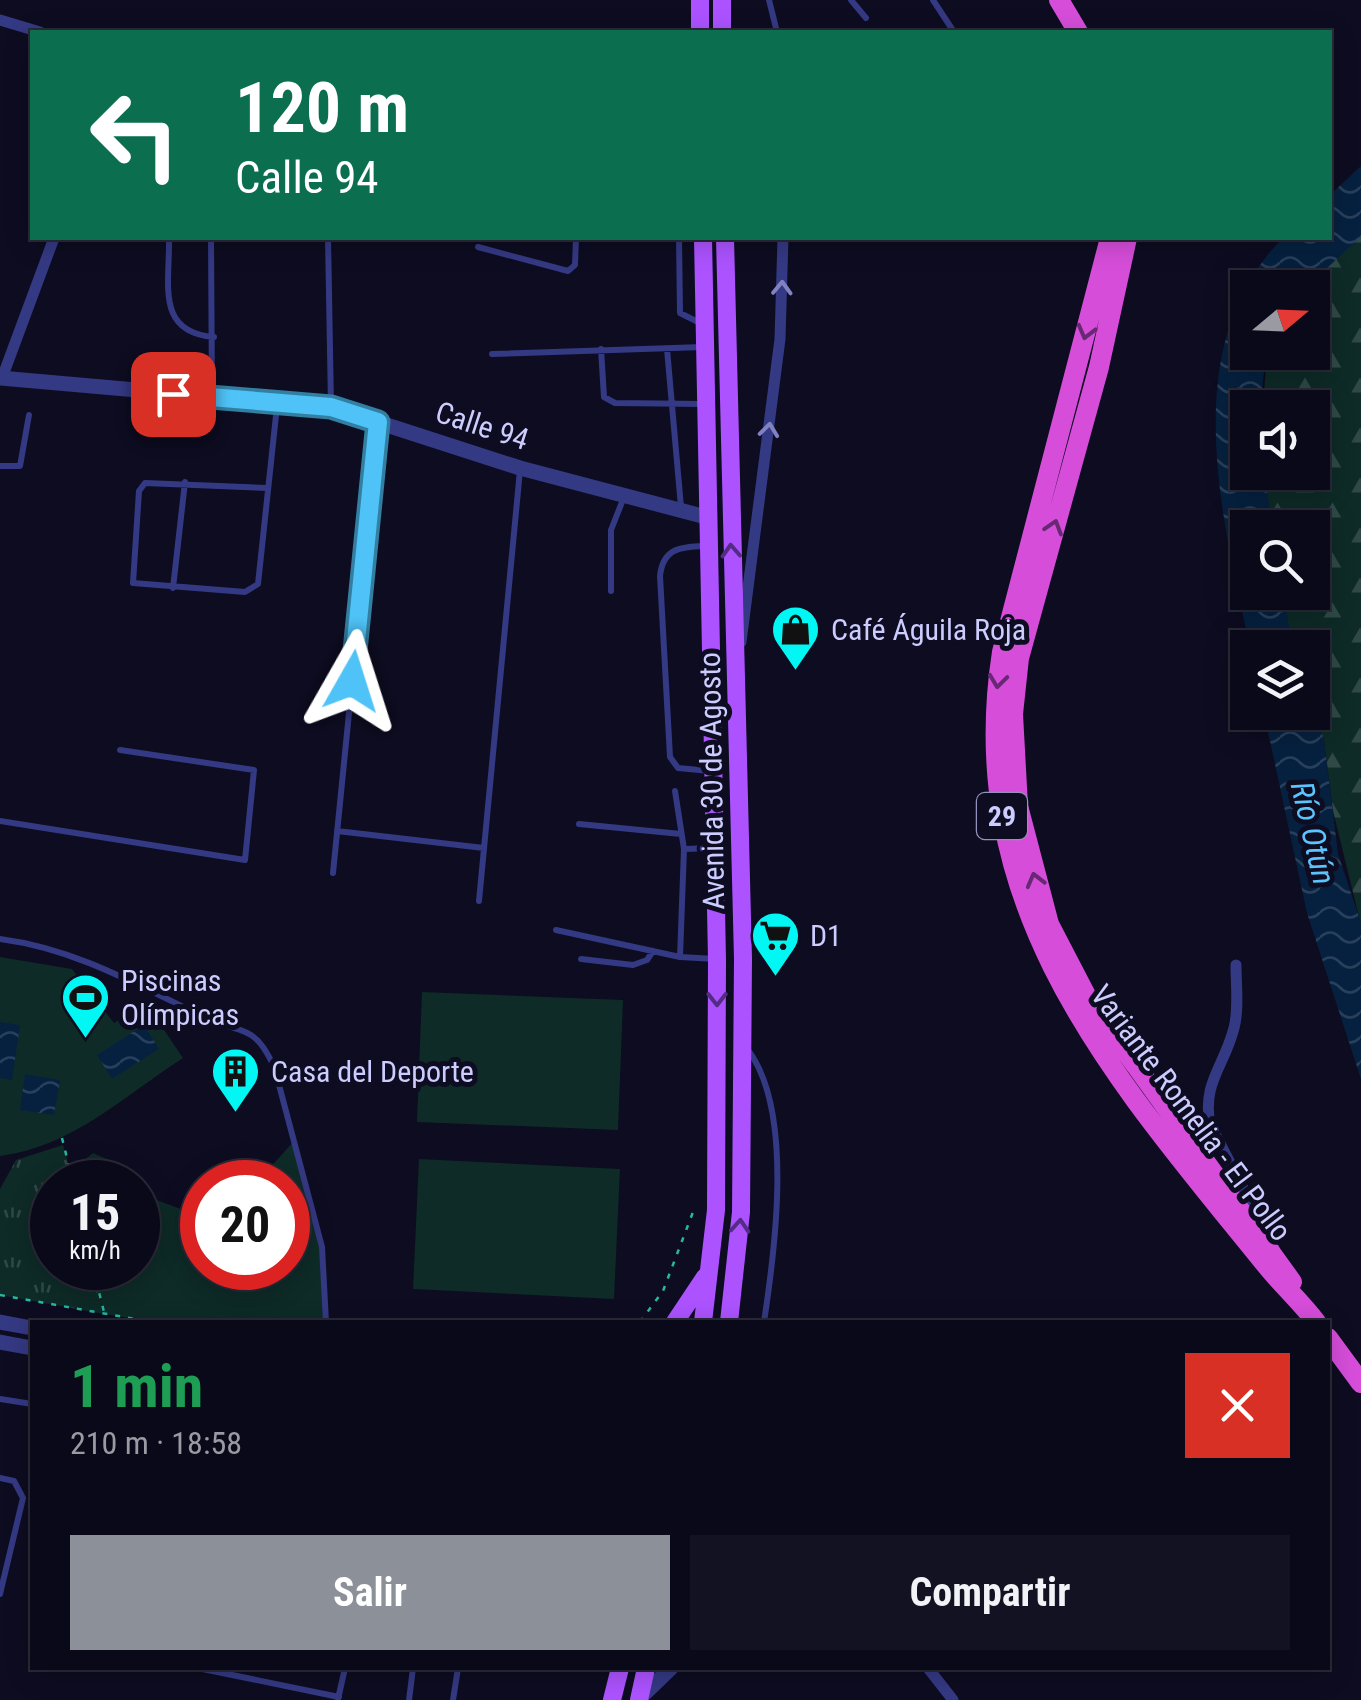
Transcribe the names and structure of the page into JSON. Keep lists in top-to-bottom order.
{
  "streets": {
    "highway": ["29", "Variante Romelia - El Pollo"],
    "main road": ["Avenida 30 de Agosto"],
    "street": ["Calle 94"]
  },
  "crossings": [
    ["Calle 94", "Avenida 30 de Agosto"]
  ],
  "water": ["Río Otún"],
  "places": {
    "shop": ["Café Águila Roja"],
    "supermarket": ["D1"],
    "sports": ["Piscinas Olímpicas"],
    "building": ["Casa del Deporte"]
  },
  "north": "right",
  "page": {
    "turn": ["120 m", "Calle 94"],
    "speed": "15 km/h",
    "limit": "20",
    "heading": ["1 min", "210 m · 18:58"],
    "buttons": ["Salir", "Compartir"]
  }
}
